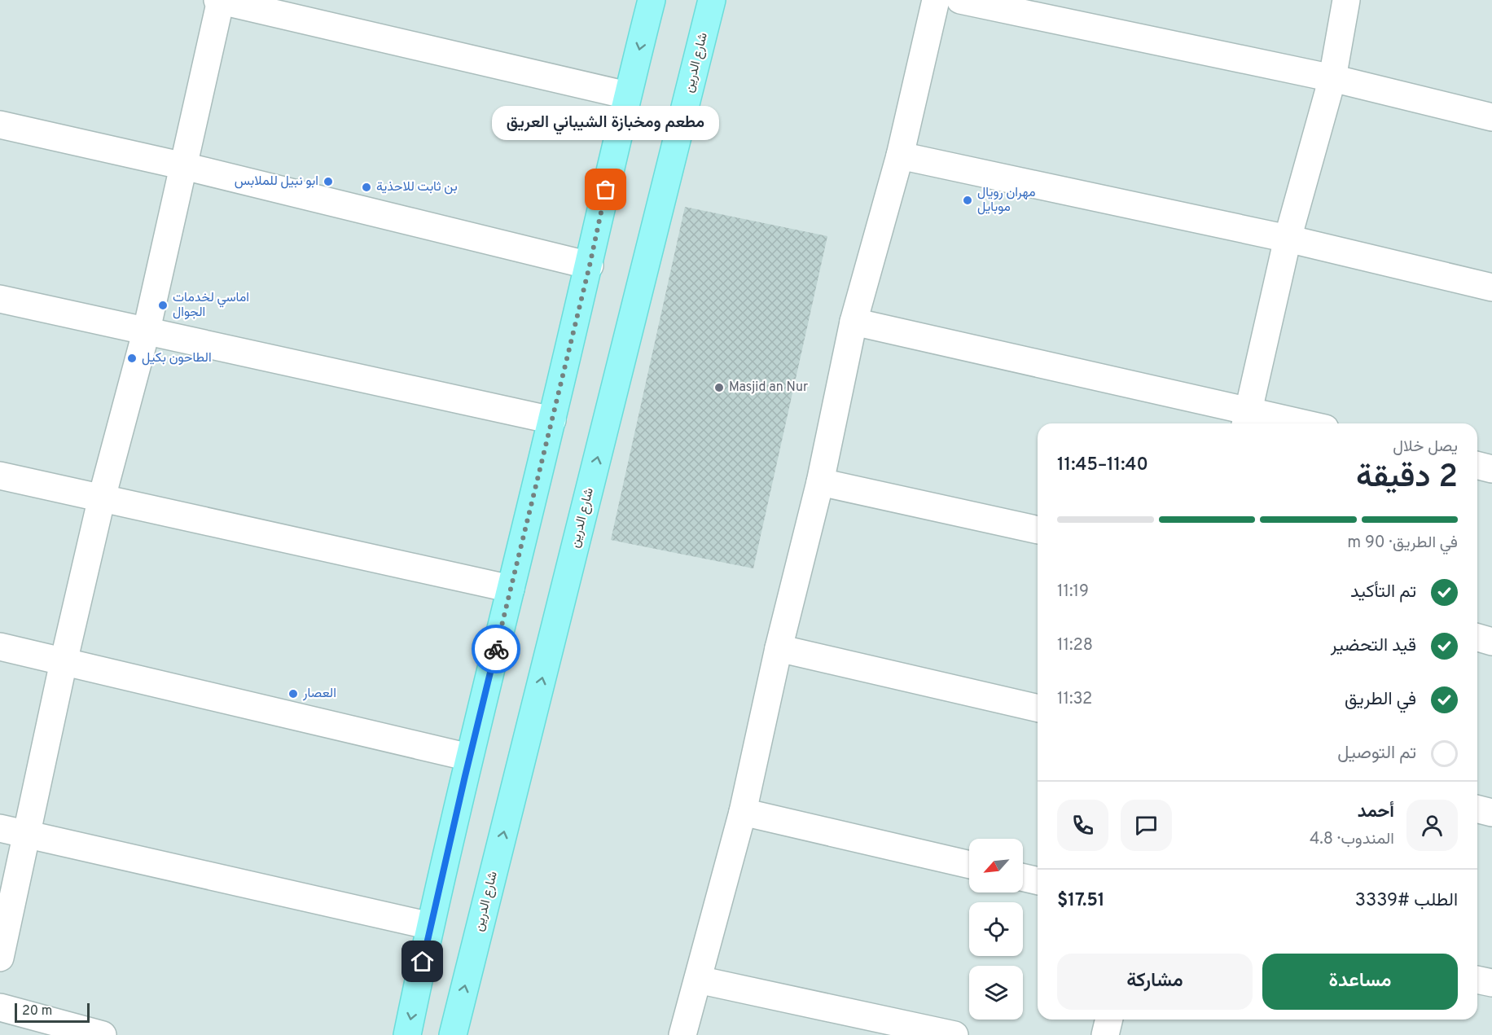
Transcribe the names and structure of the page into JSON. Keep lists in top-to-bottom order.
{
  "streets": {
    "main road": ["شارع الدرين"]
  },
  "places": [
    "ابو نبيل للملابس",
    "بن ثابت للاحذية",
    "مطعم ومخبازة الشيباني العريق",
    "مهران رويال موبايل",
    "اماسي لخدمات الجوال",
    "الطاحون بكيل",
    "Masjid an Nur",
    "العصار"
  ],
  "scale_bar": "20 m",
  "north": "bottom left",
  "page": {
    "bubble": "مطعم ومخبازة الشيباني العريق",
    "heading": ["2 دقيقة", "يصل خلال", "11:40–11:45"],
    "panel": [
      "أحمد",
      "المندوب · 4.8",
      "الطلب #3339",
      "$17.51"
    ],
    "bar": "في الطريق · 90 m",
    "list": [
      ["تم التأكيد", "11:19"],
      ["قيد التحضير", "11:28"],
      ["في الطريق", "11:32"],
      "تم التوصيل"
    ],
    "buttons": ["مساعدة", "مشاركة"],
    "scale": "20 m"
  }
}
